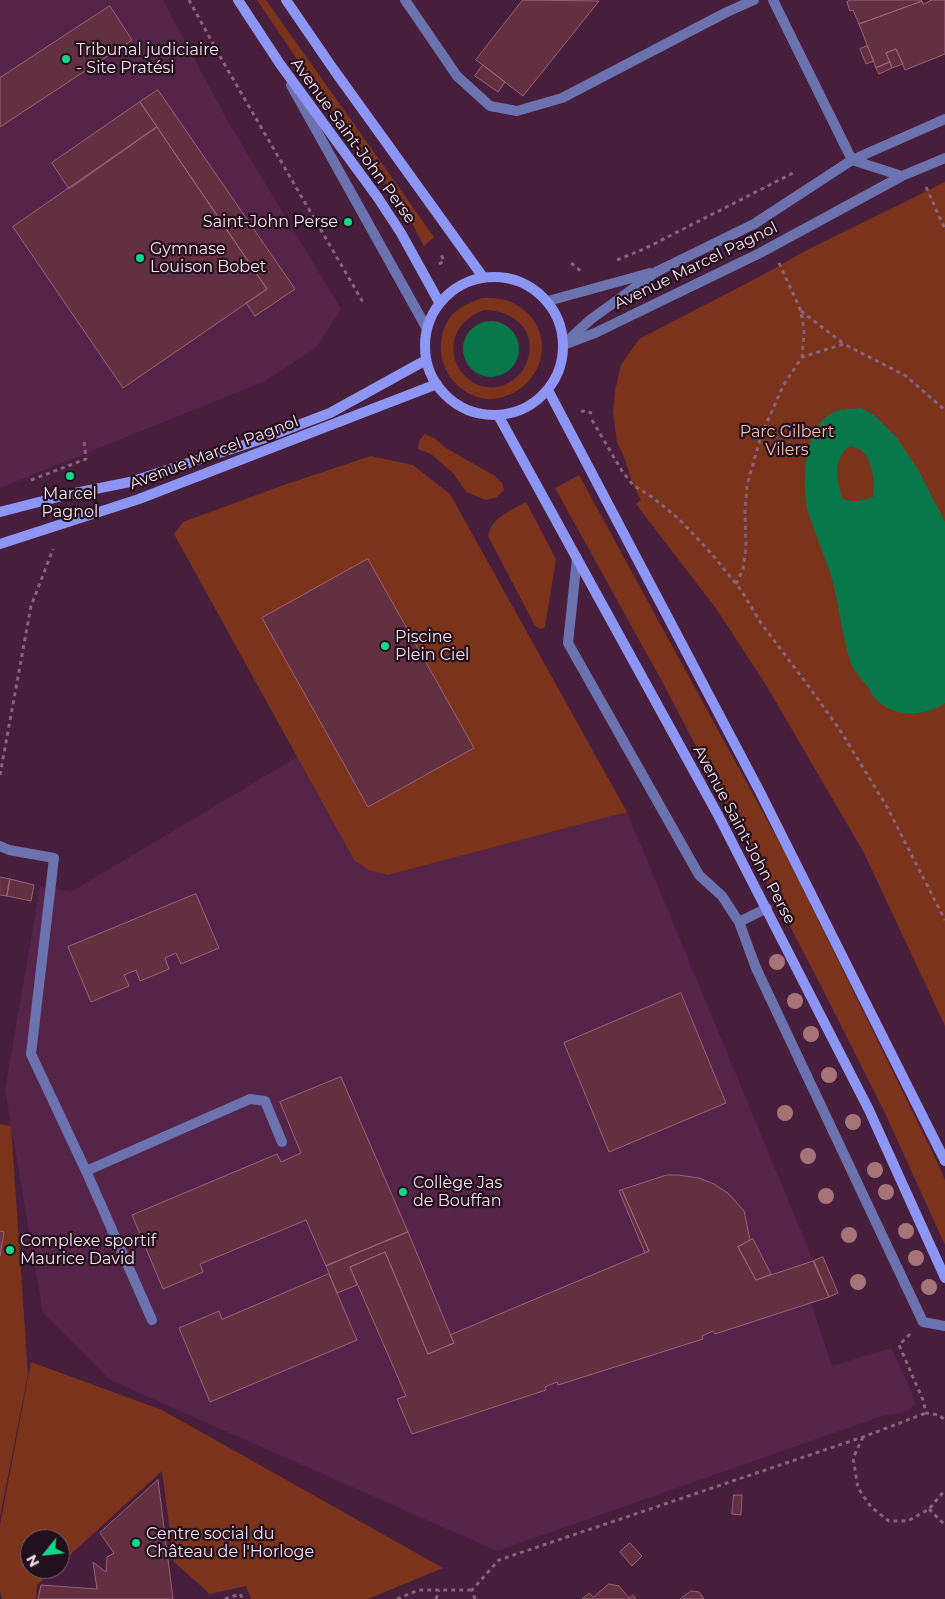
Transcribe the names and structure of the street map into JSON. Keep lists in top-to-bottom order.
{
  "streets": {
    "main road": ["Avenue Saint-John Perse", "Avenue Marcel Pagnol"]
  },
  "crossings": [
    ["Avenue Saint-John Perse", "Avenue Marcel Pagnol"]
  ],
  "parks": ["Parc Gilbert Vilers"],
  "places": [
    "Tribunal judiciaire - Site Pratési",
    "Saint-John Perse",
    "Gymnase Louison Bobet",
    "Marcel Pagnol",
    "Piscine Plein Ciel",
    "Collège Jas de Bouffan",
    "Complexe sportif Maurice David",
    "Centre social du Château de l'Horloge"
  ],
  "north": "bottom left"
}
